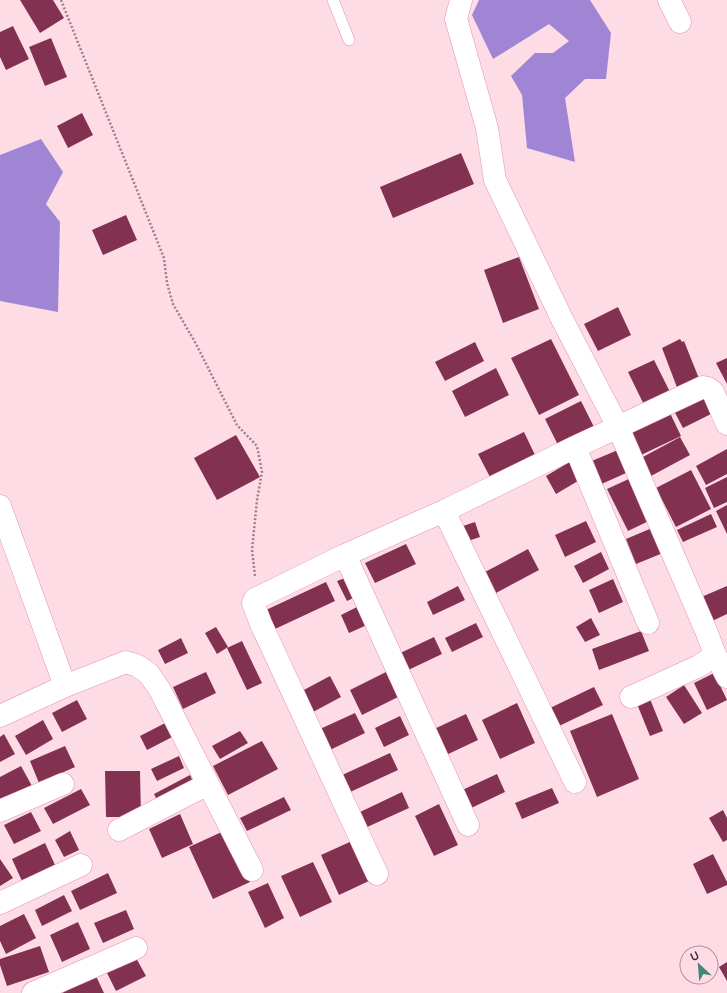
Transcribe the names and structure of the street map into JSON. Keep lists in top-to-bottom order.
{
  "north": "top left"
}
